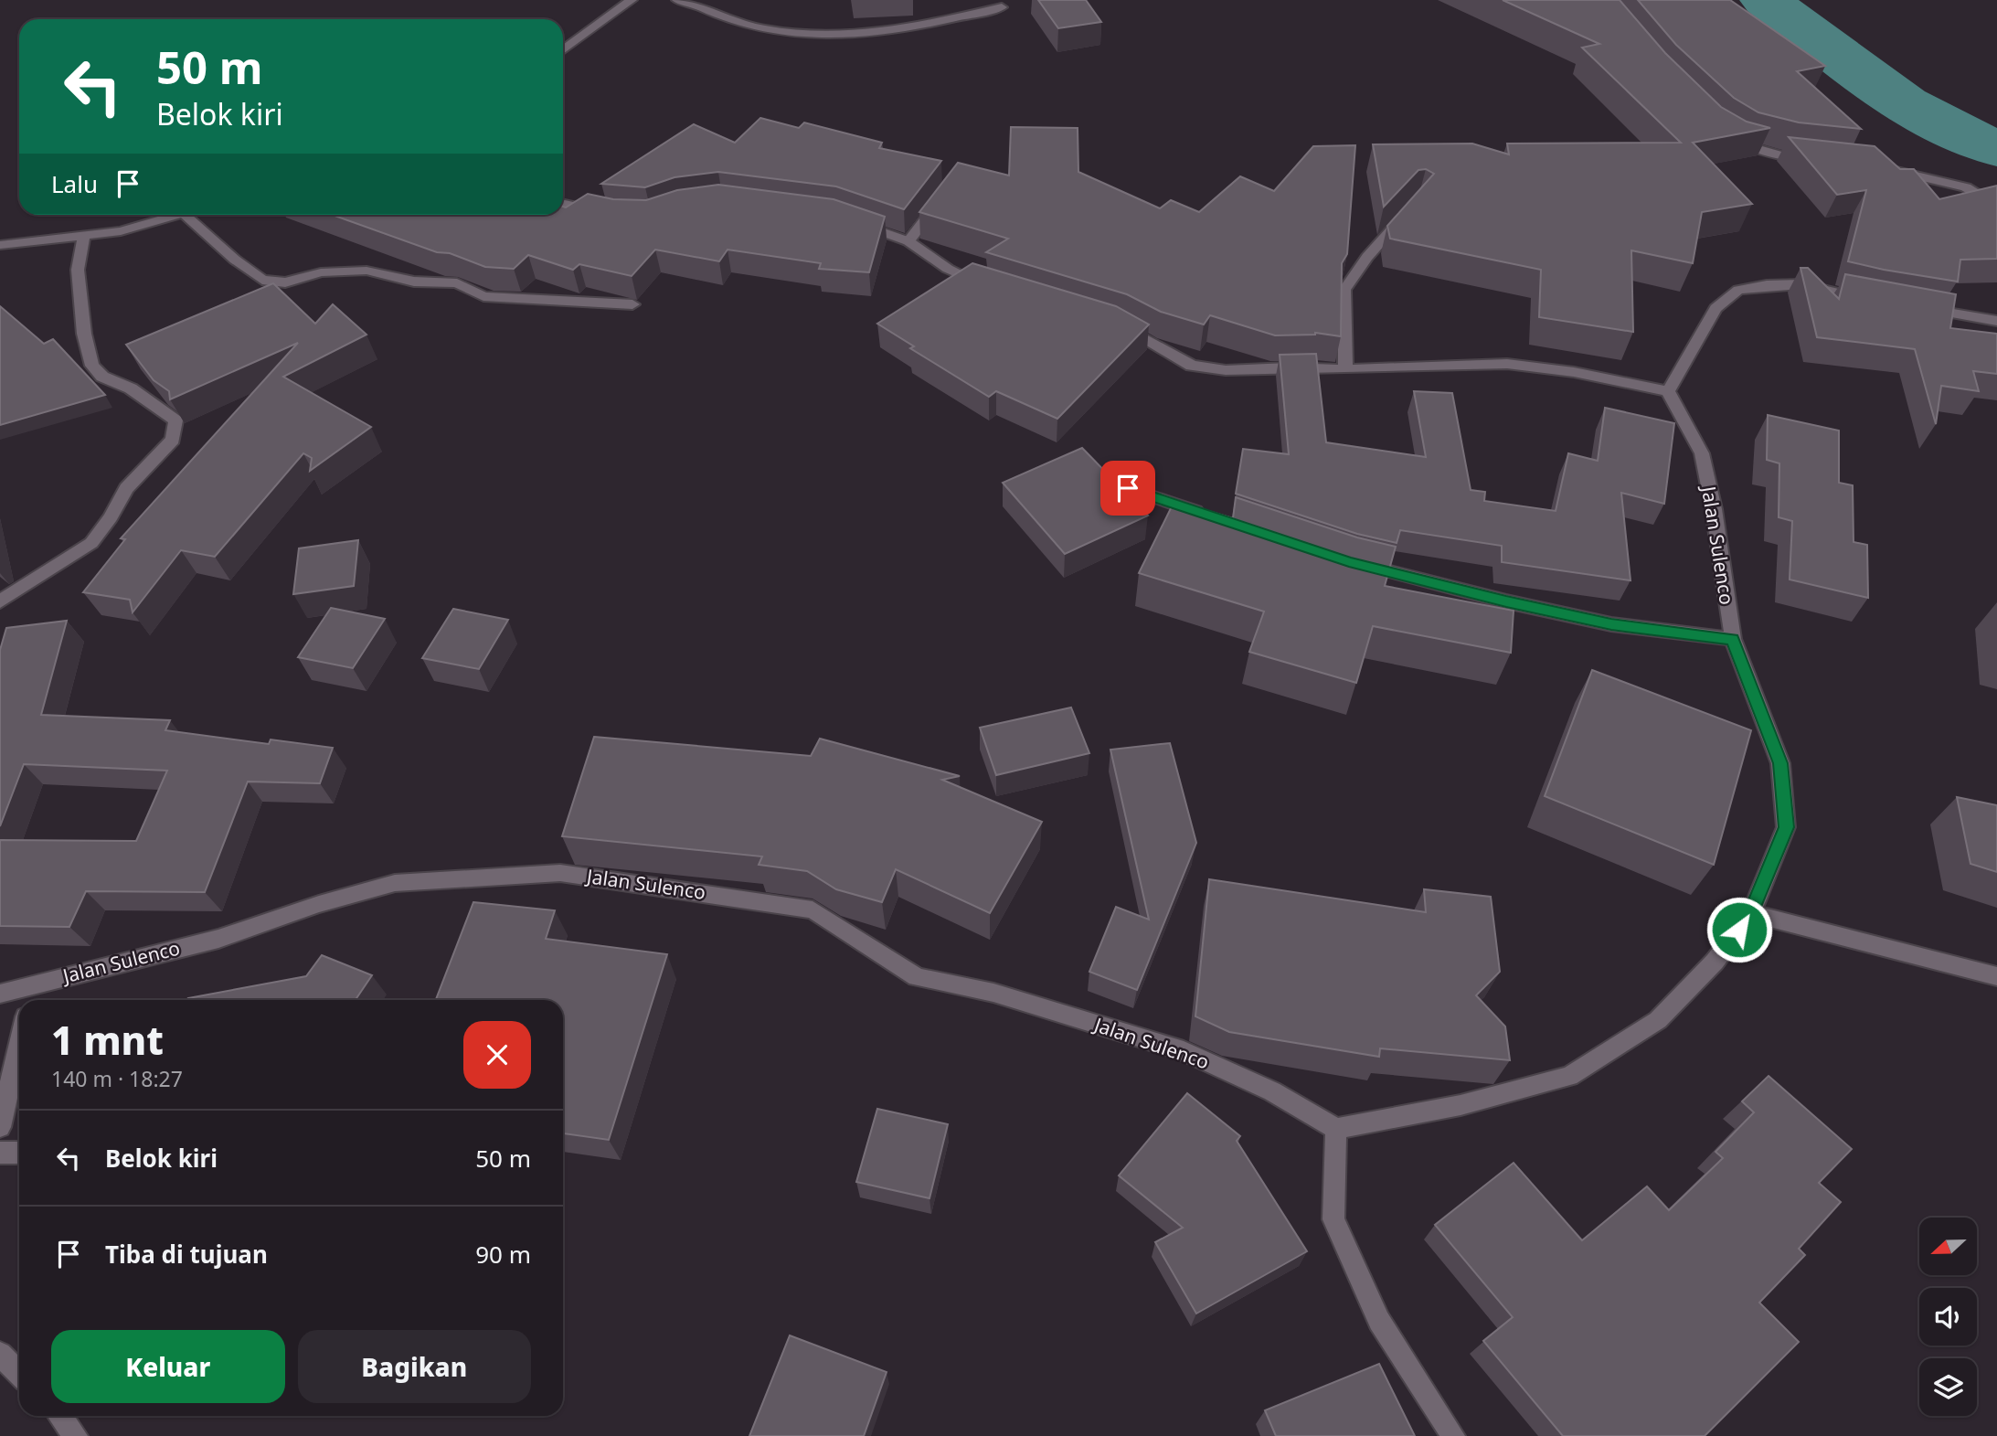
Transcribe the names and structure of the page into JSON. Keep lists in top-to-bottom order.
{
  "streets": {
    "street": ["Jalan Sulenco"]
  },
  "north": "left",
  "page": {
    "turn": ["50 m", "Belok kiri"],
    "then": "Lalu",
    "heading": ["1 mnt", "140 m · 18:27"],
    "list": [
      {
        "name": "Belok kiri",
        "value": "50 m"
      },
      {
        "name": "Tiba di tujuan",
        "value": "90 m"
      }
    ],
    "buttons": ["Keluar", "Bagikan"]
  }
}
